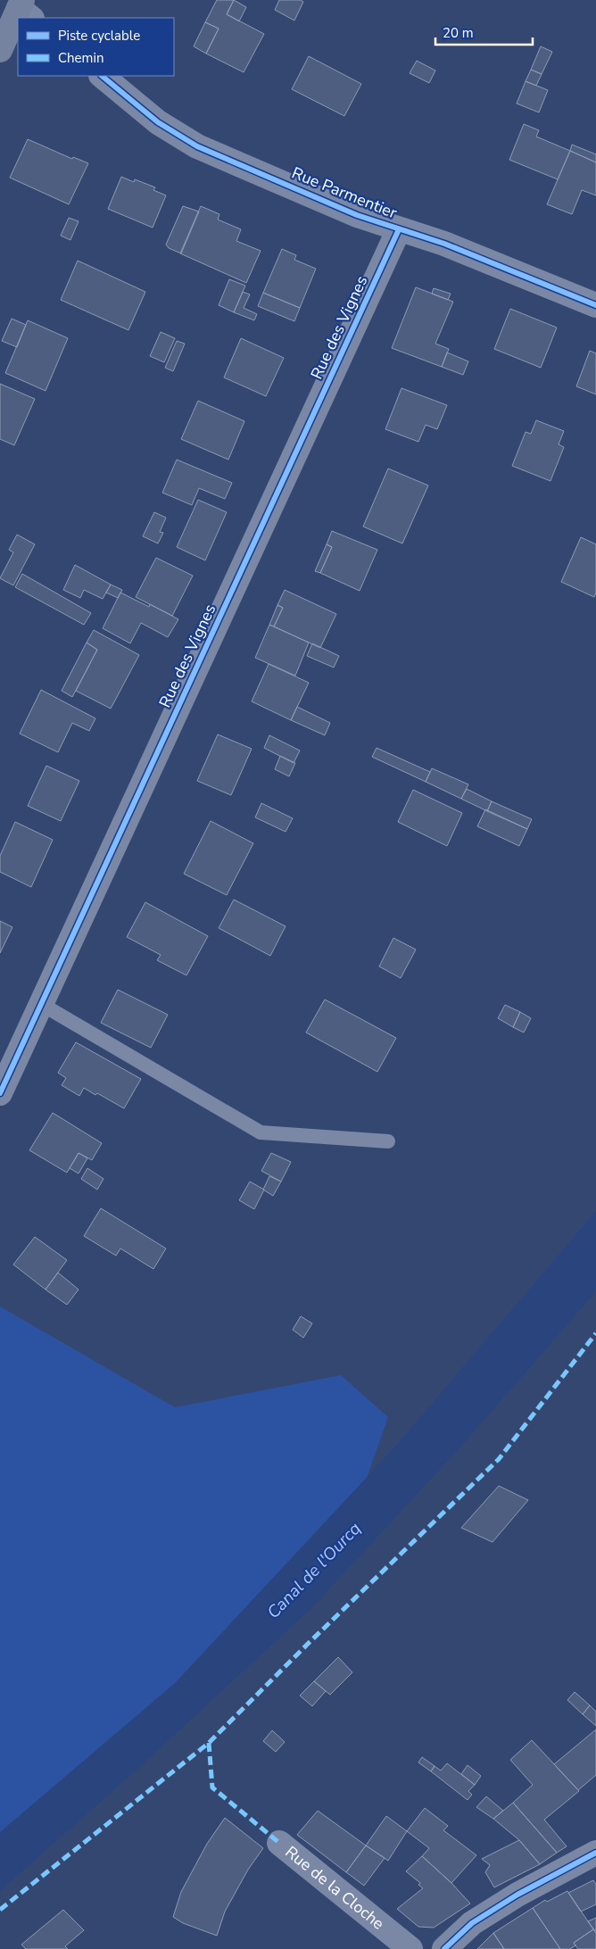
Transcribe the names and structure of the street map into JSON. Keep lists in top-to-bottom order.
{
  "streets": {
    "street": ["Rue Parmentier", "Rue des Vignes", "Rue de la Cloche"]
  },
  "crossings": [
    ["Rue Parmentier", "Rue des Vignes"]
  ],
  "water": ["Canal de l'Ourcq"],
  "legend": ["Piste cyclable", "Chemin"],
  "scale_bar": "20 m"
}
